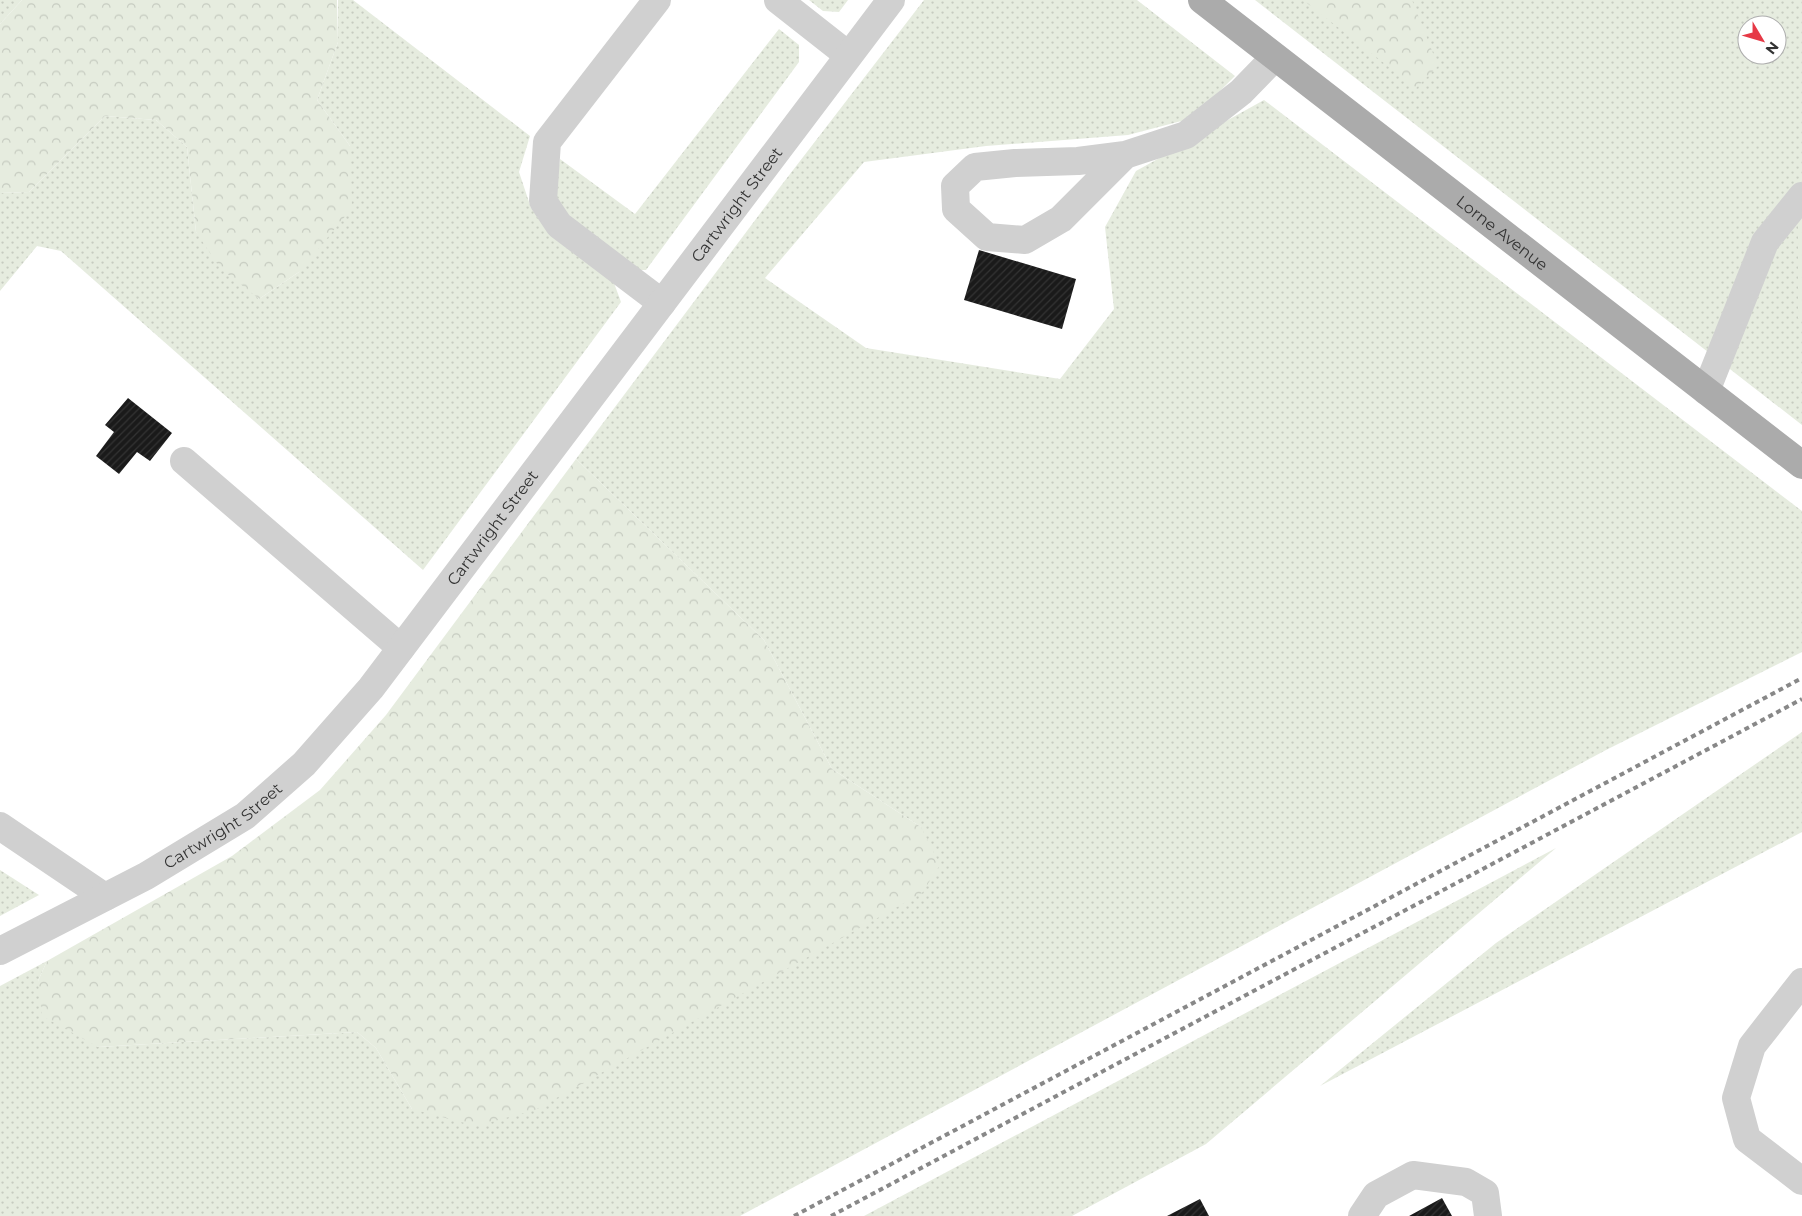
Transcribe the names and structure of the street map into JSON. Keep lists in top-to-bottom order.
{
  "streets": {
    "main road": ["Lorne Avenue"],
    "street": ["Cartwright Street"]
  },
  "north": "bottom right"
}
